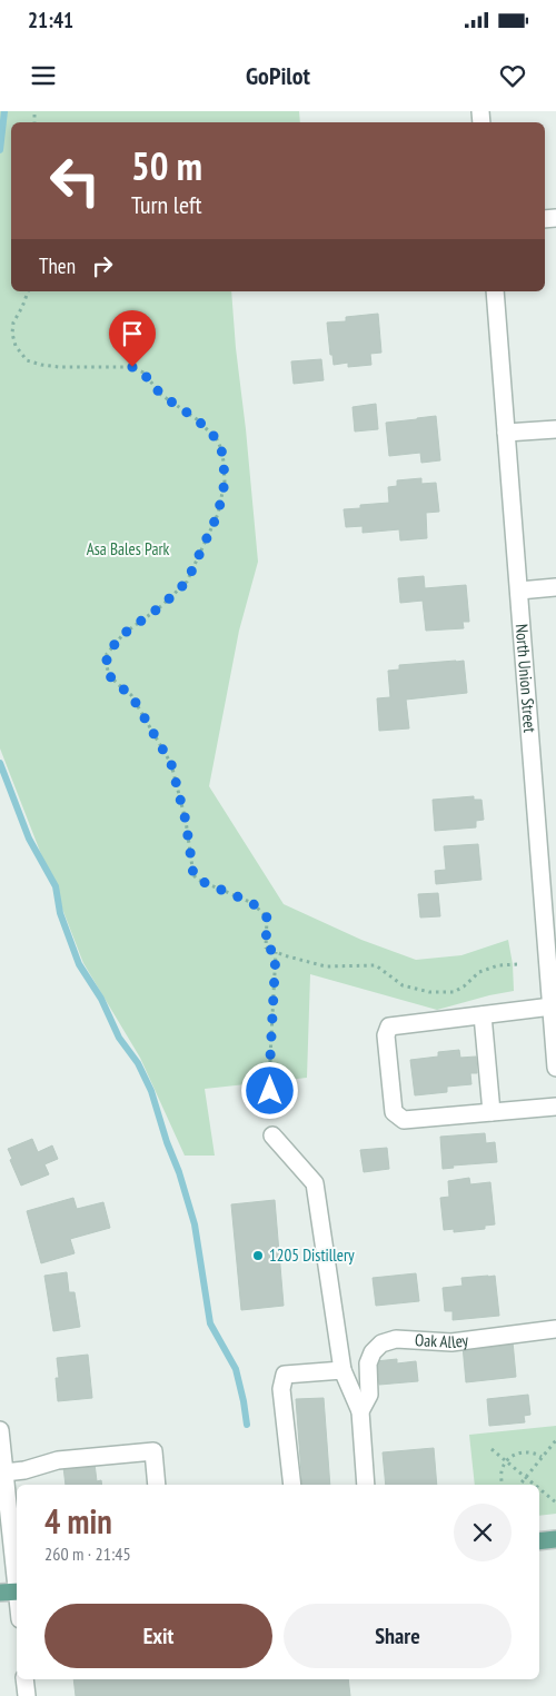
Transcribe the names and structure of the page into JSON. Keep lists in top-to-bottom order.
{
  "streets": {
    "street": ["North Union Street", "Oak Alley"]
  },
  "parks": ["Asa Bales Park"],
  "places": ["1205 Distillery"],
  "page": {
    "status": "21:41",
    "header": "GoPilot",
    "turn": ["50 m", "Turn left"],
    "then": "Then",
    "heading": ["4 min", "260 m · 21:45"],
    "buttons": ["Exit", "Share"]
  }
}
